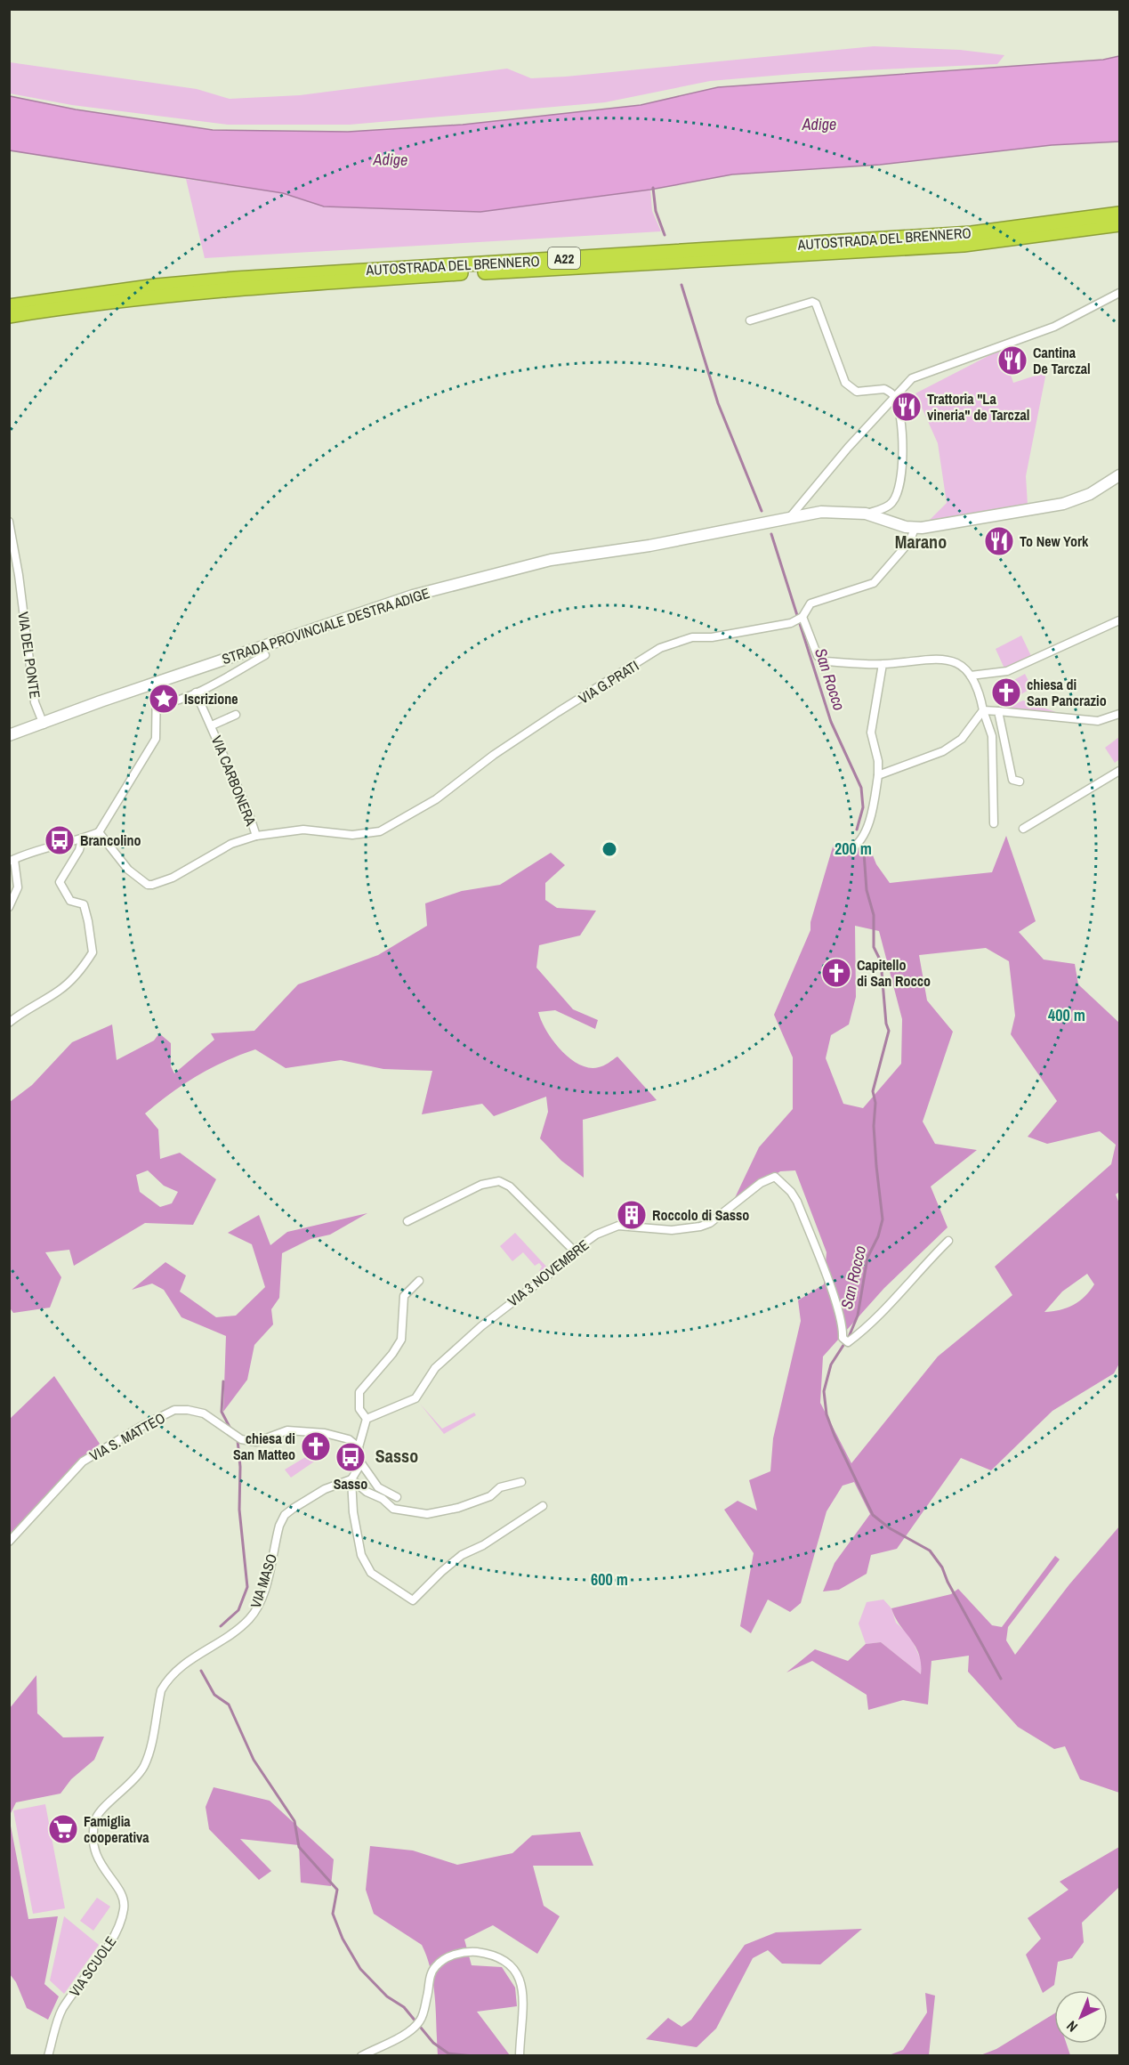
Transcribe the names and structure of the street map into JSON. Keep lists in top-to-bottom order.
{
  "streets": {
    "highway": ["AUTOSTRADA DEL BRENNERO", "A22"],
    "main road": ["STRADA PROVINCIALE DESTRA ADIGE"],
    "street": [
      "VIA DEL PONTE",
      "VIA G.PRATI",
      "VIA CARBONERA",
      "VIA 3 NOVEMBRE",
      "VIA S. MATTEO",
      "VIA MASO",
      "VIA SCUOLE"
    ]
  },
  "crossings": [
    ["STRADA PROVINCIALE DESTRA ADIGE", "VIA DEL PONTE"],
    ["VIA G.PRATI", "VIA CARBONERA"],
    ["VIA MASO", "VIA SCUOLE"]
  ],
  "districts": ["Marano", "Sasso"],
  "water": ["Adige", "San Rocco"],
  "places": {
    "restaurant": ["Cantina De Tarczal", "Trattoria \"La vineria\" de Tarczal", "To New York"],
    "church": ["chiesa di San Pancrazio", "Capitello di San Rocco", "chiesa di San Matteo"],
    "place": ["Iscrizione"],
    "bus stop": ["Brancolino", "Sasso"],
    "building": ["Roccolo di Sasso"],
    "supermarket": ["Famiglia cooperativa"]
  },
  "north": "bottom left",
  "rings": ["200 m", "400 m", "600 m"]
}
